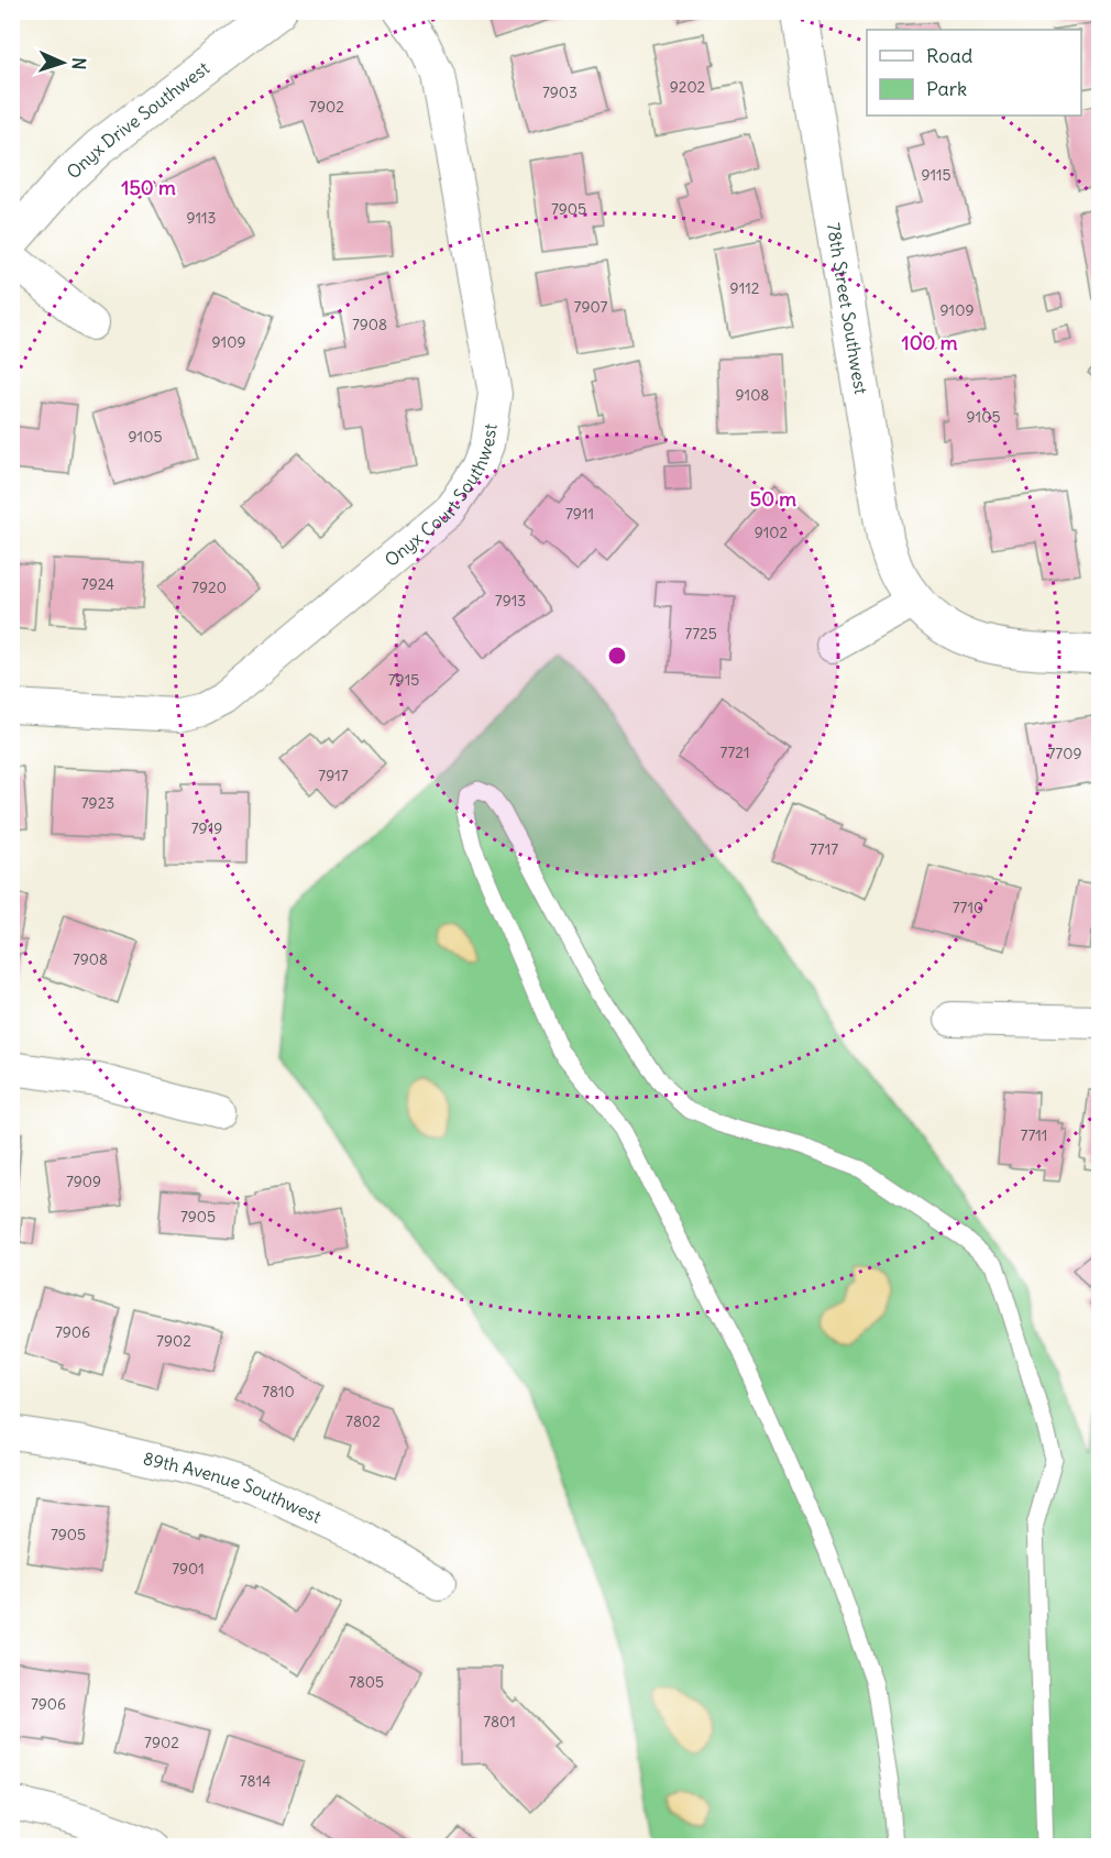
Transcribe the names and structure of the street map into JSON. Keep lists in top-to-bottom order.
{
  "streets": {
    "street": [
      "Onyx Drive Southwest",
      "78th Street Southwest",
      "Onyx Court Southwest",
      "89th Avenue Southwest"
    ]
  },
  "house_numbers": [
    "9202",
    "7903",
    "7902",
    "9115",
    "7905",
    "9113",
    "9112",
    "7907",
    "9109",
    "7908",
    "9109",
    "9108",
    "9105",
    "9105",
    "7911",
    "9102",
    "7924",
    "7920",
    "7913",
    "7725",
    "7915",
    "7721",
    "7709",
    "7917",
    "7923",
    "7919",
    "7717",
    "7710",
    "7908",
    "7711",
    "7909",
    "7905",
    "7906",
    "7902",
    "7810",
    "7802",
    "7905",
    "7901",
    "7805",
    "7906",
    "7801",
    "7902",
    "7814"
  ],
  "legend": ["Road", "Park"],
  "north": "right",
  "rings": ["150 m", "100 m", "50 m"]
}
